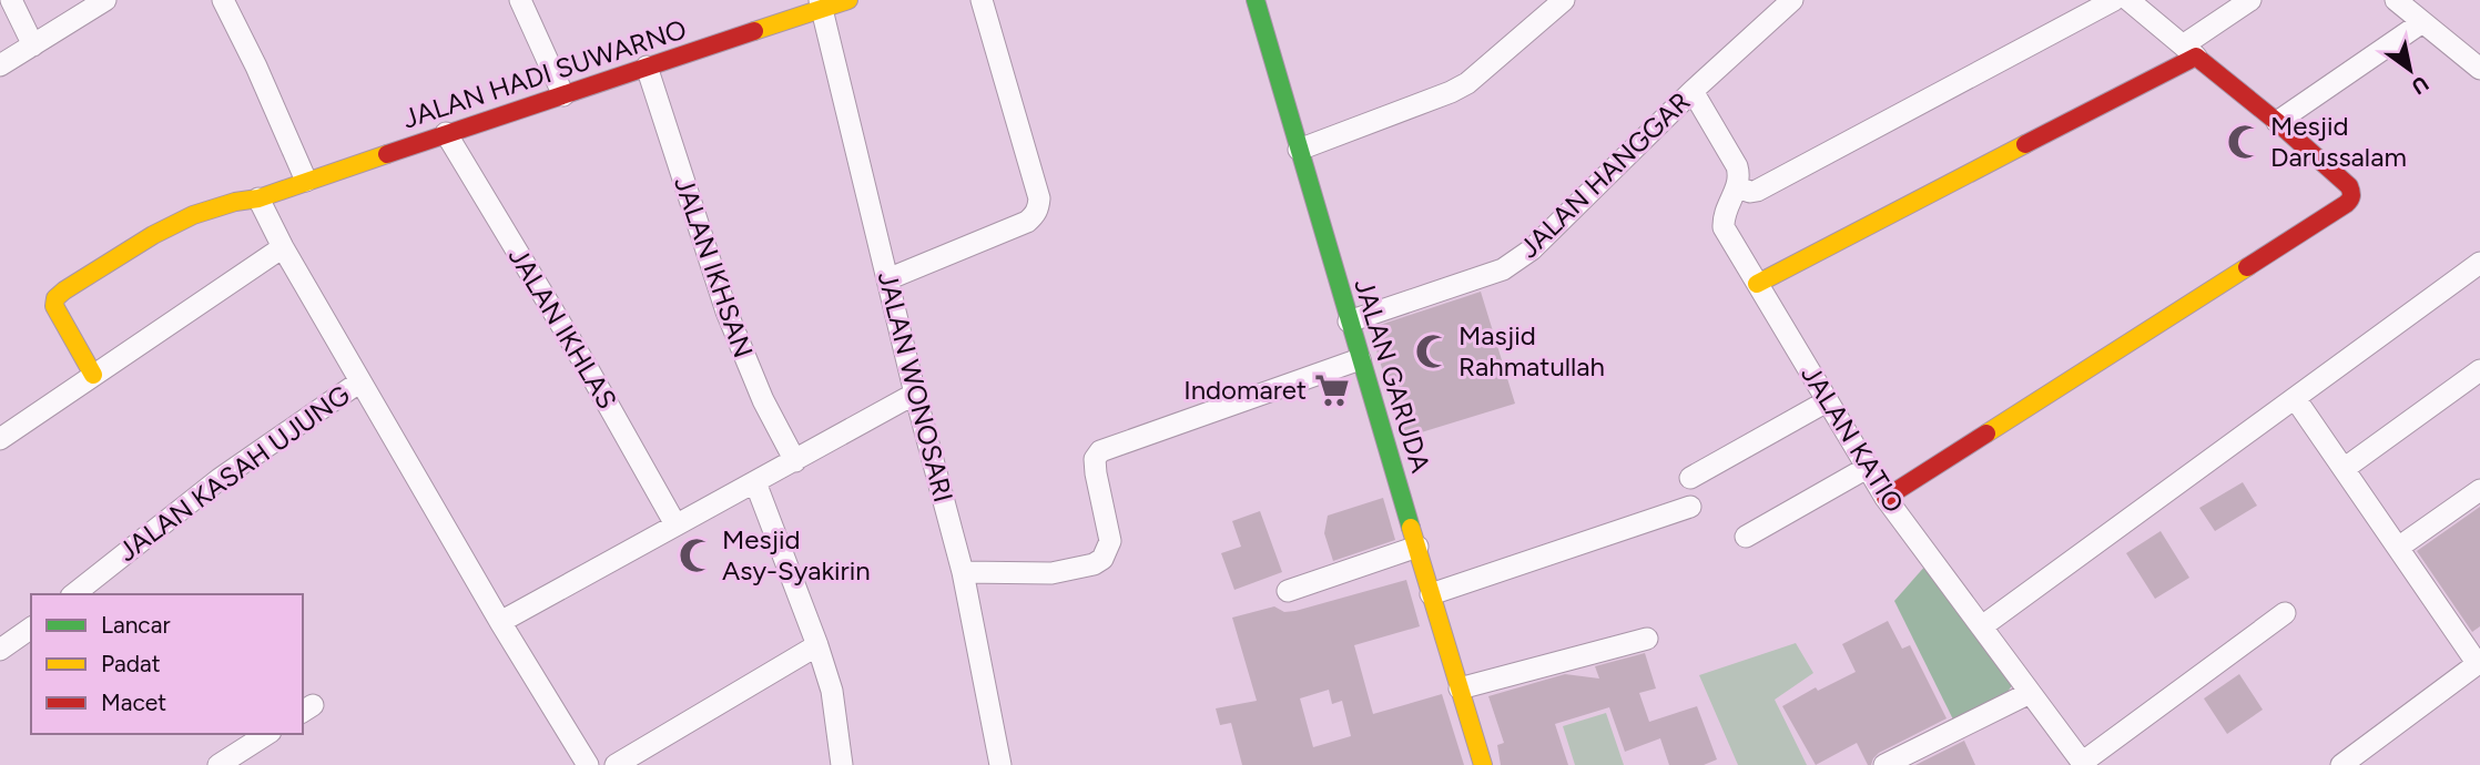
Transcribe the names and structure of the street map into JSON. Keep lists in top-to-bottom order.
{
  "streets": {
    "street": [
      "JALAN HADI SUWARNO",
      "JALAN HANGGAR",
      "JALAN IKHSAN",
      "JALAN IKHLAS",
      "JALAN GARUDA",
      "JALAN WONOSARI",
      "JALAN KATIO",
      "JALAN KASAH UJUNG"
    ]
  },
  "crossings": [
    ["JALAN HADI SUWARNO", "JALAN IKHSAN"],
    ["JALAN HADI SUWARNO", "JALAN IKHLAS"],
    ["JALAN HADI SUWARNO", "JALAN WONOSARI"],
    ["JALAN HANGGAR", "JALAN GARUDA"]
  ],
  "places": {
    "mosque": ["Mesjid Darussalam", "Masjid Rahmatullah", "Mesjid Asy-Syakirin"],
    "supermarket": ["Indomaret"]
  },
  "legend": ["Lancar", "Padat", "Macet"],
  "north": "bottom right"
}
